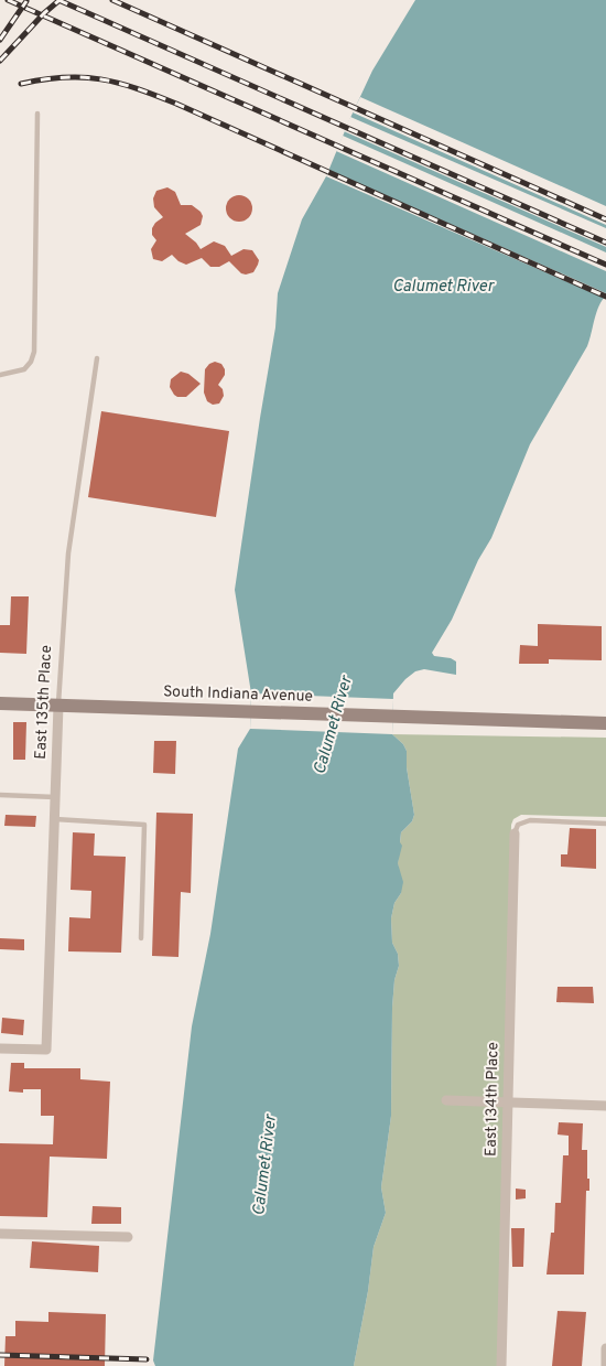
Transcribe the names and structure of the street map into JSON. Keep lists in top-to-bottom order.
{
  "streets": {
    "main road": ["South Indiana Avenue"],
    "street": ["East 135th Place", "East 134th Place"]
  },
  "crossings": [
    ["South Indiana Avenue", "East 135th Place"]
  ],
  "water": ["Calumet River"]
}
